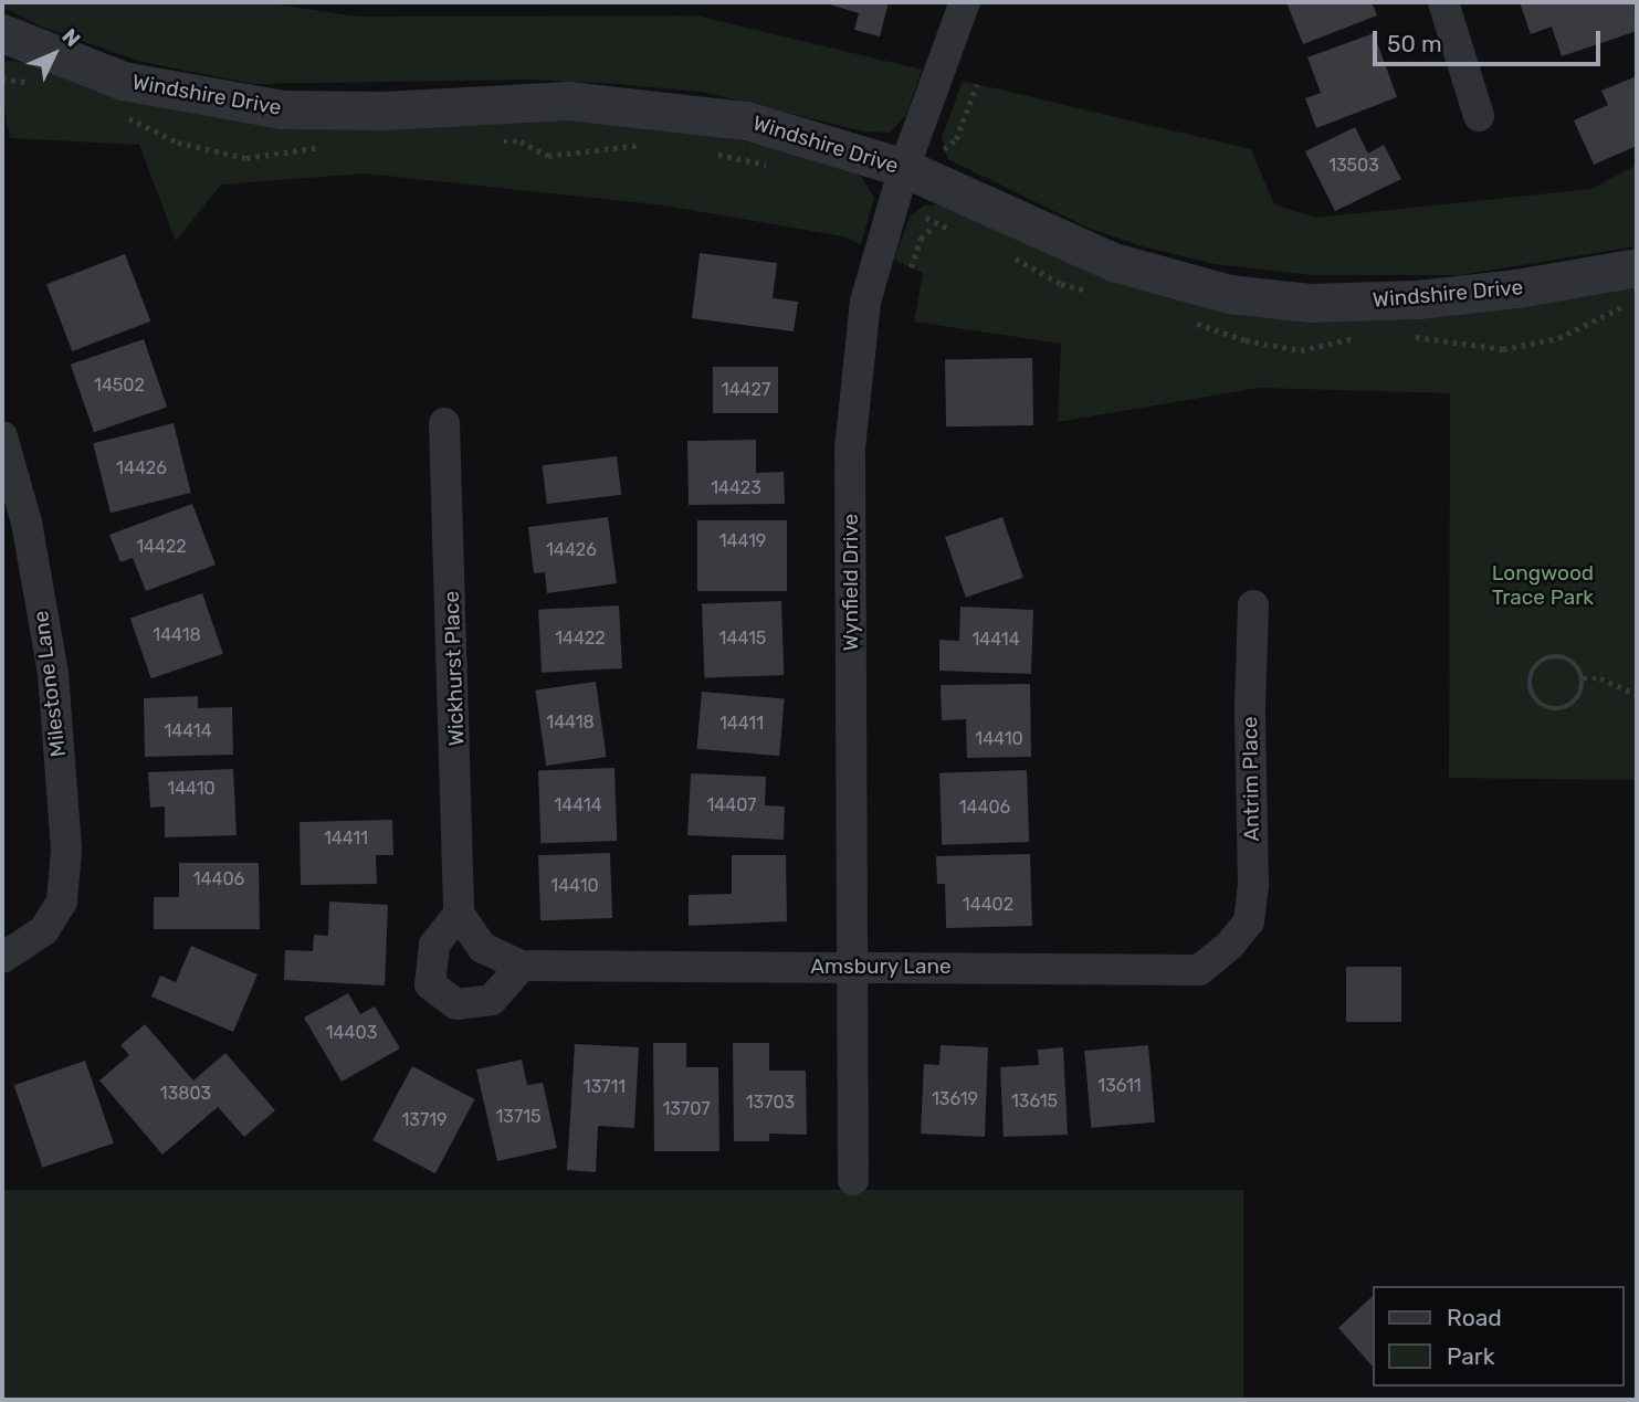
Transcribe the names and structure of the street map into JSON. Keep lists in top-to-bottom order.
{
  "streets": {
    "street": [
      "Windshire Drive",
      "Wynfield Drive",
      "Wickhurst Place",
      "Milestone Lane",
      "Antrim Place",
      "Amsbury Lane"
    ]
  },
  "crossings": [
    ["Windshire Drive", "Wynfield Drive"],
    ["Wynfield Drive", "Amsbury Lane"],
    ["Wickhurst Place", "Amsbury Lane"],
    ["Antrim Place", "Amsbury Lane"]
  ],
  "parks": ["Longwood Trace Park"],
  "house_numbers": [
    "13503",
    "14502",
    "14427",
    "14426",
    "14423",
    "14419",
    "14422",
    "14426",
    "14418",
    "14422",
    "14415",
    "14414",
    "14418",
    "14411",
    "14414",
    "14410",
    "14410",
    "14414",
    "14407",
    "14406",
    "14411",
    "14406",
    "14410",
    "14402",
    "14403",
    "13611",
    "13711",
    "13803",
    "13619",
    "13615",
    "13703",
    "13707",
    "13715",
    "13719"
  ],
  "legend": ["Road", "Park"],
  "scale_bar": "50 m",
  "north": "top right"
}
